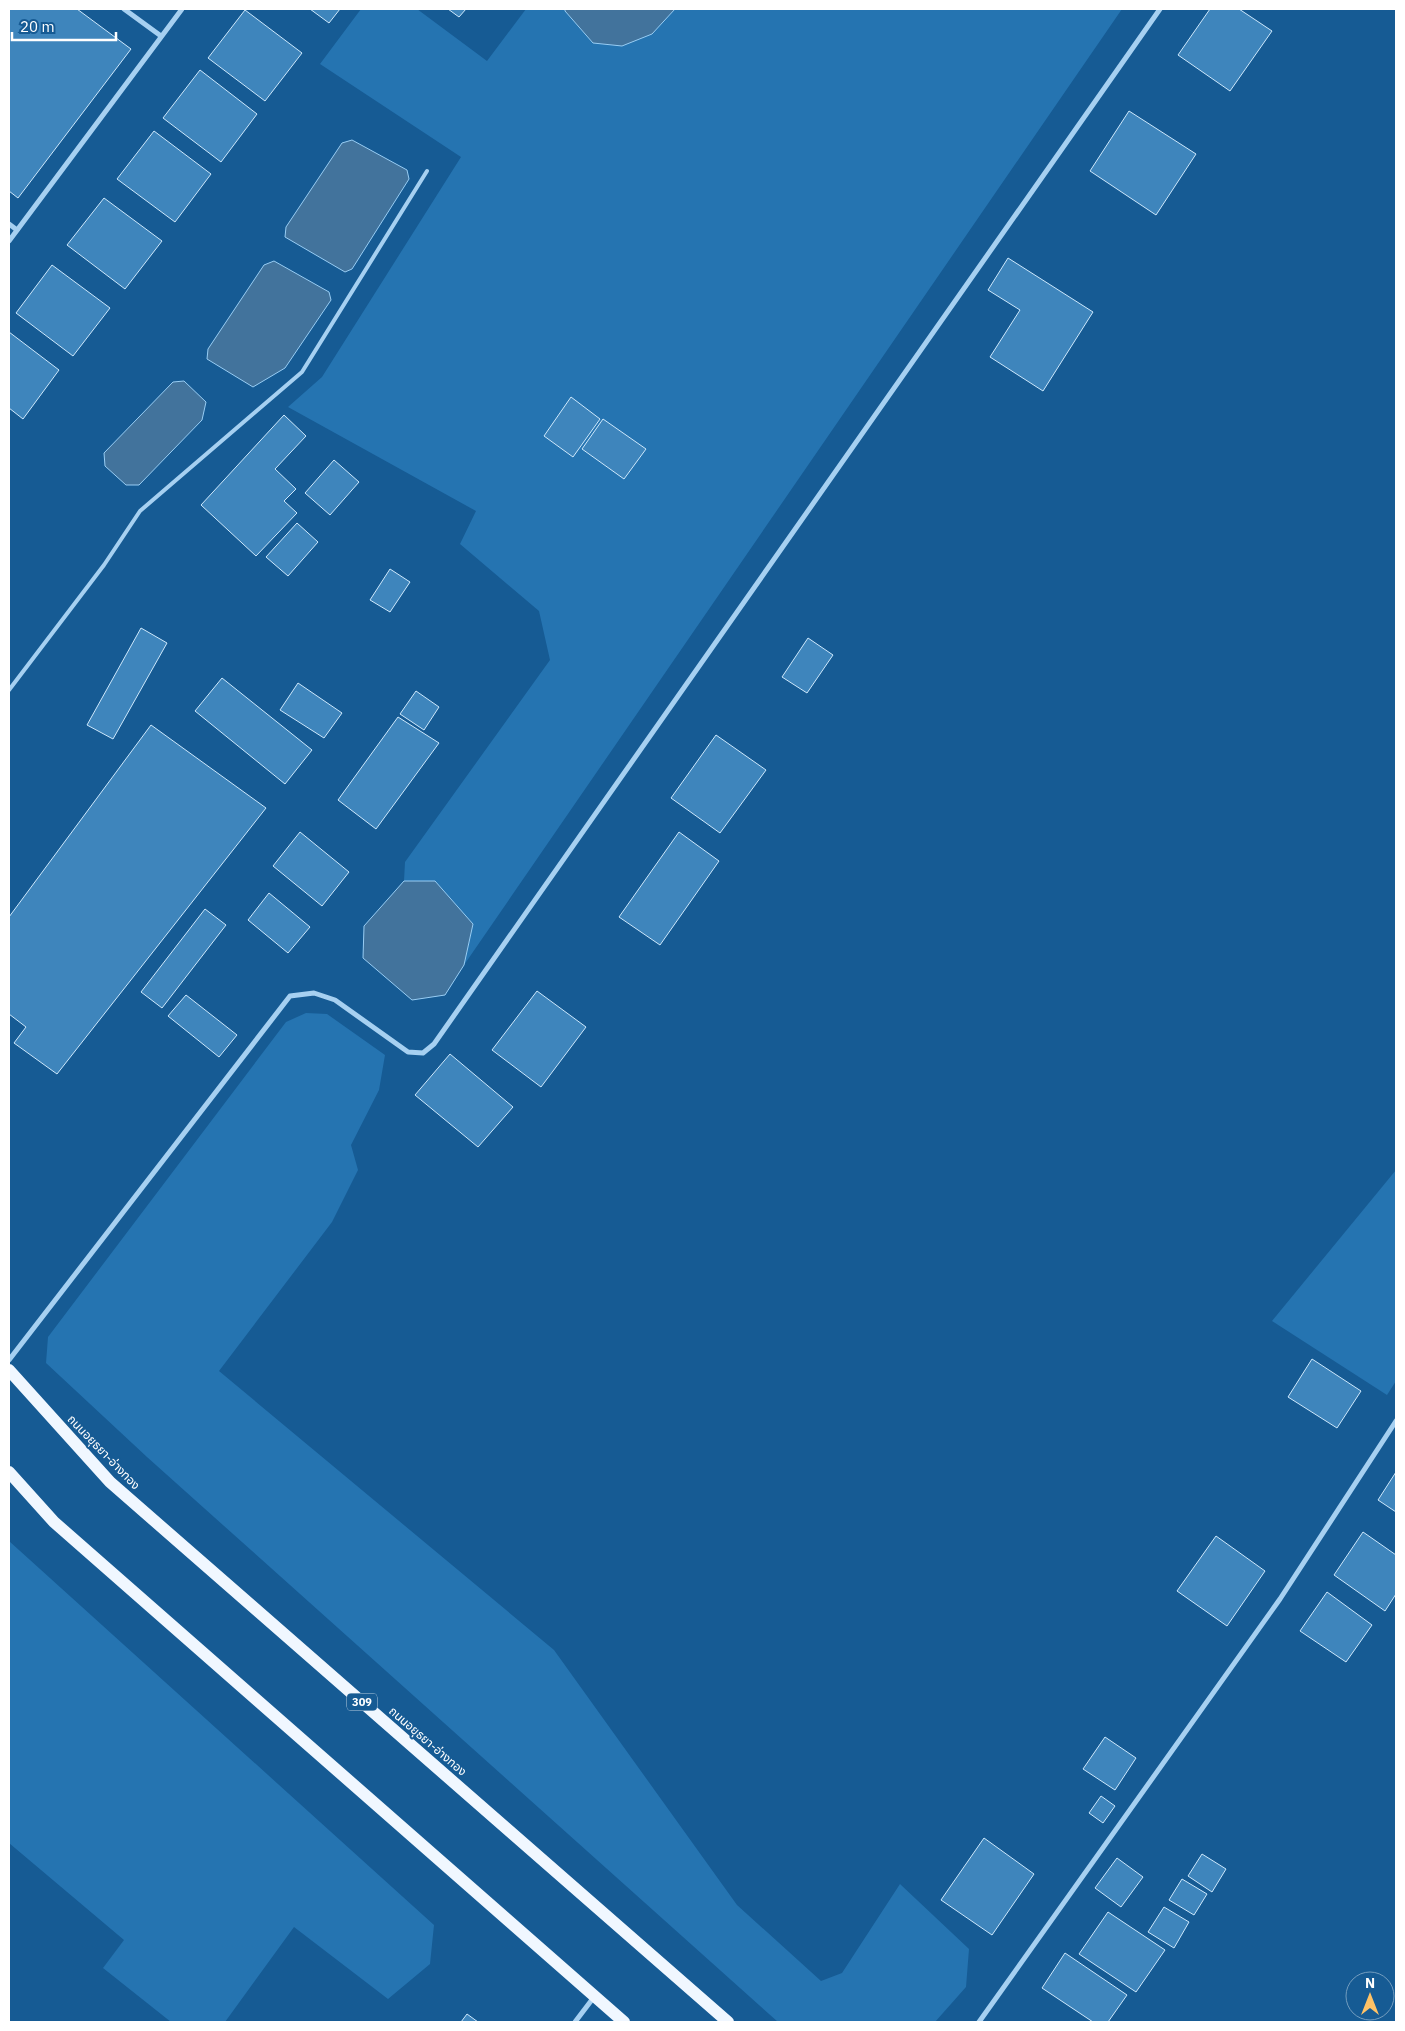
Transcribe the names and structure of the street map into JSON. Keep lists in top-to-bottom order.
{
  "streets": {
    "main road": ["ถนนอยุธยา-อ่างทอง", "309"]
  },
  "scale_bar": "20 m",
  "north": "top"
}
